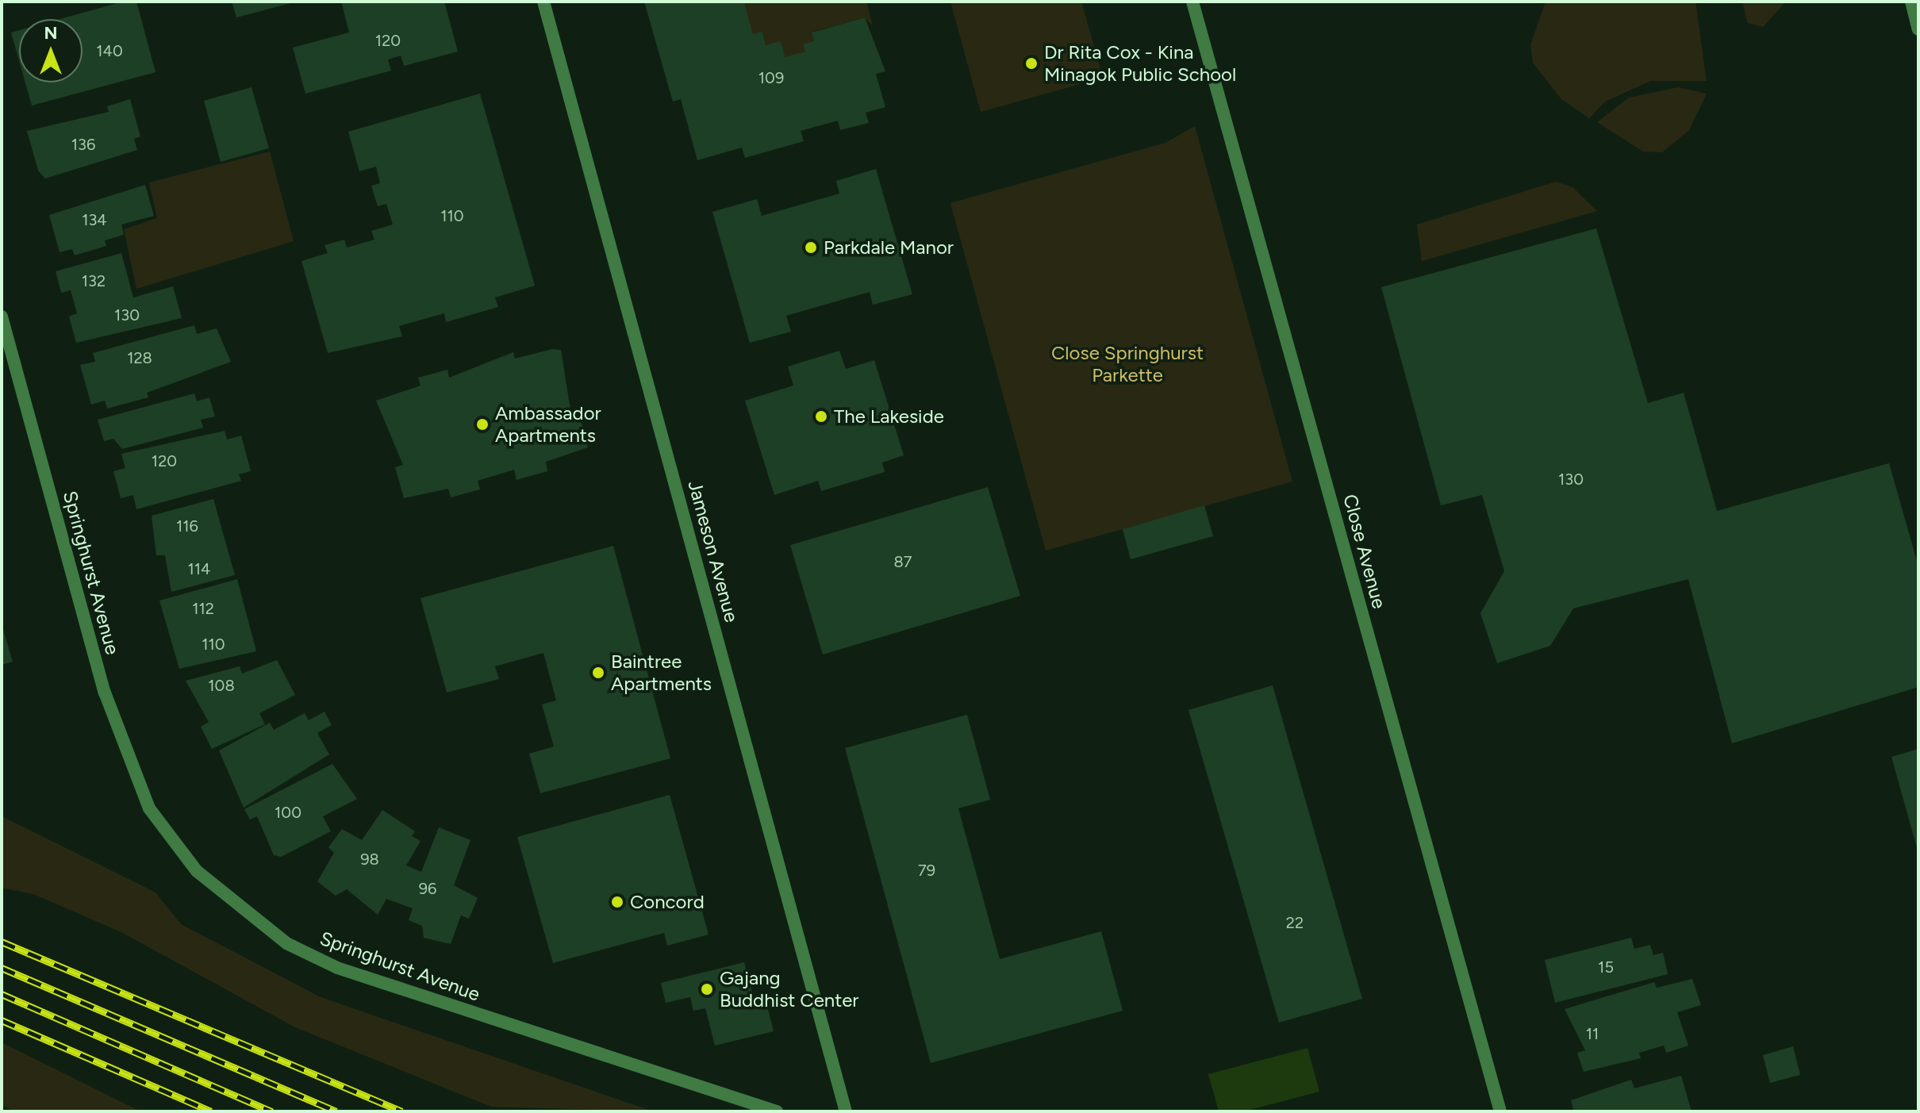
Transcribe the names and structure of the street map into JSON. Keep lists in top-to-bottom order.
{
  "streets": {
    "street": ["Jameson Avenue", "Close Avenue", "Springhurst Avenue"]
  },
  "parks": ["Close Springhurst Parkette"],
  "places": [
    "Dr Rita Cox - Kina Minagok Public School",
    "Parkdale Manor",
    "The Lakeside",
    "Ambassador Apartments",
    "Baintree Apartments",
    "Concord",
    "Gajang Buddhist Center"
  ],
  "house_numbers": [
    "120",
    "140",
    "109",
    "136",
    "110",
    "134",
    "132",
    "130",
    "128",
    "120",
    "130",
    "116",
    "87",
    "114",
    "112",
    "110",
    "108",
    "100",
    "98",
    "79",
    "96",
    "22",
    "15",
    "11"
  ],
  "north": "top"
}
